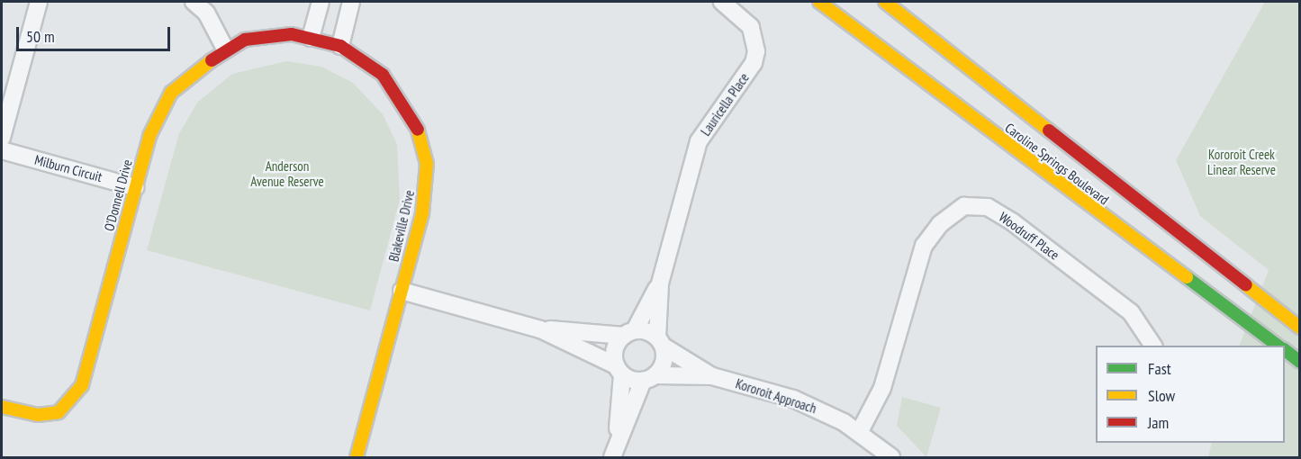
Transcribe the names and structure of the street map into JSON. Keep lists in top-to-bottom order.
{
  "streets": {
    "main road": ["Caroline Springs Boulevard", "O'Donnell Drive", "Blakeville Drive"],
    "street": [
      "Lauricella Place",
      "Milburn Circuit",
      "Woodruff Place",
      "Kororoit Approach"
    ]
  },
  "crossings": [
    ["Lauricella Place", "Kororoit Approach"],
    ["Milburn Circuit", "O'Donnell Drive"],
    ["O'Donnell Drive", "Blakeville Drive"],
    ["Woodruff Place", "Kororoit Approach"]
  ],
  "parks": ["Kororoit Creek Linear Reserve", "Anderson Avenue Reserve"],
  "legend": ["Fast", "Slow", "Jam"],
  "scale_bar": "50 m"
}
